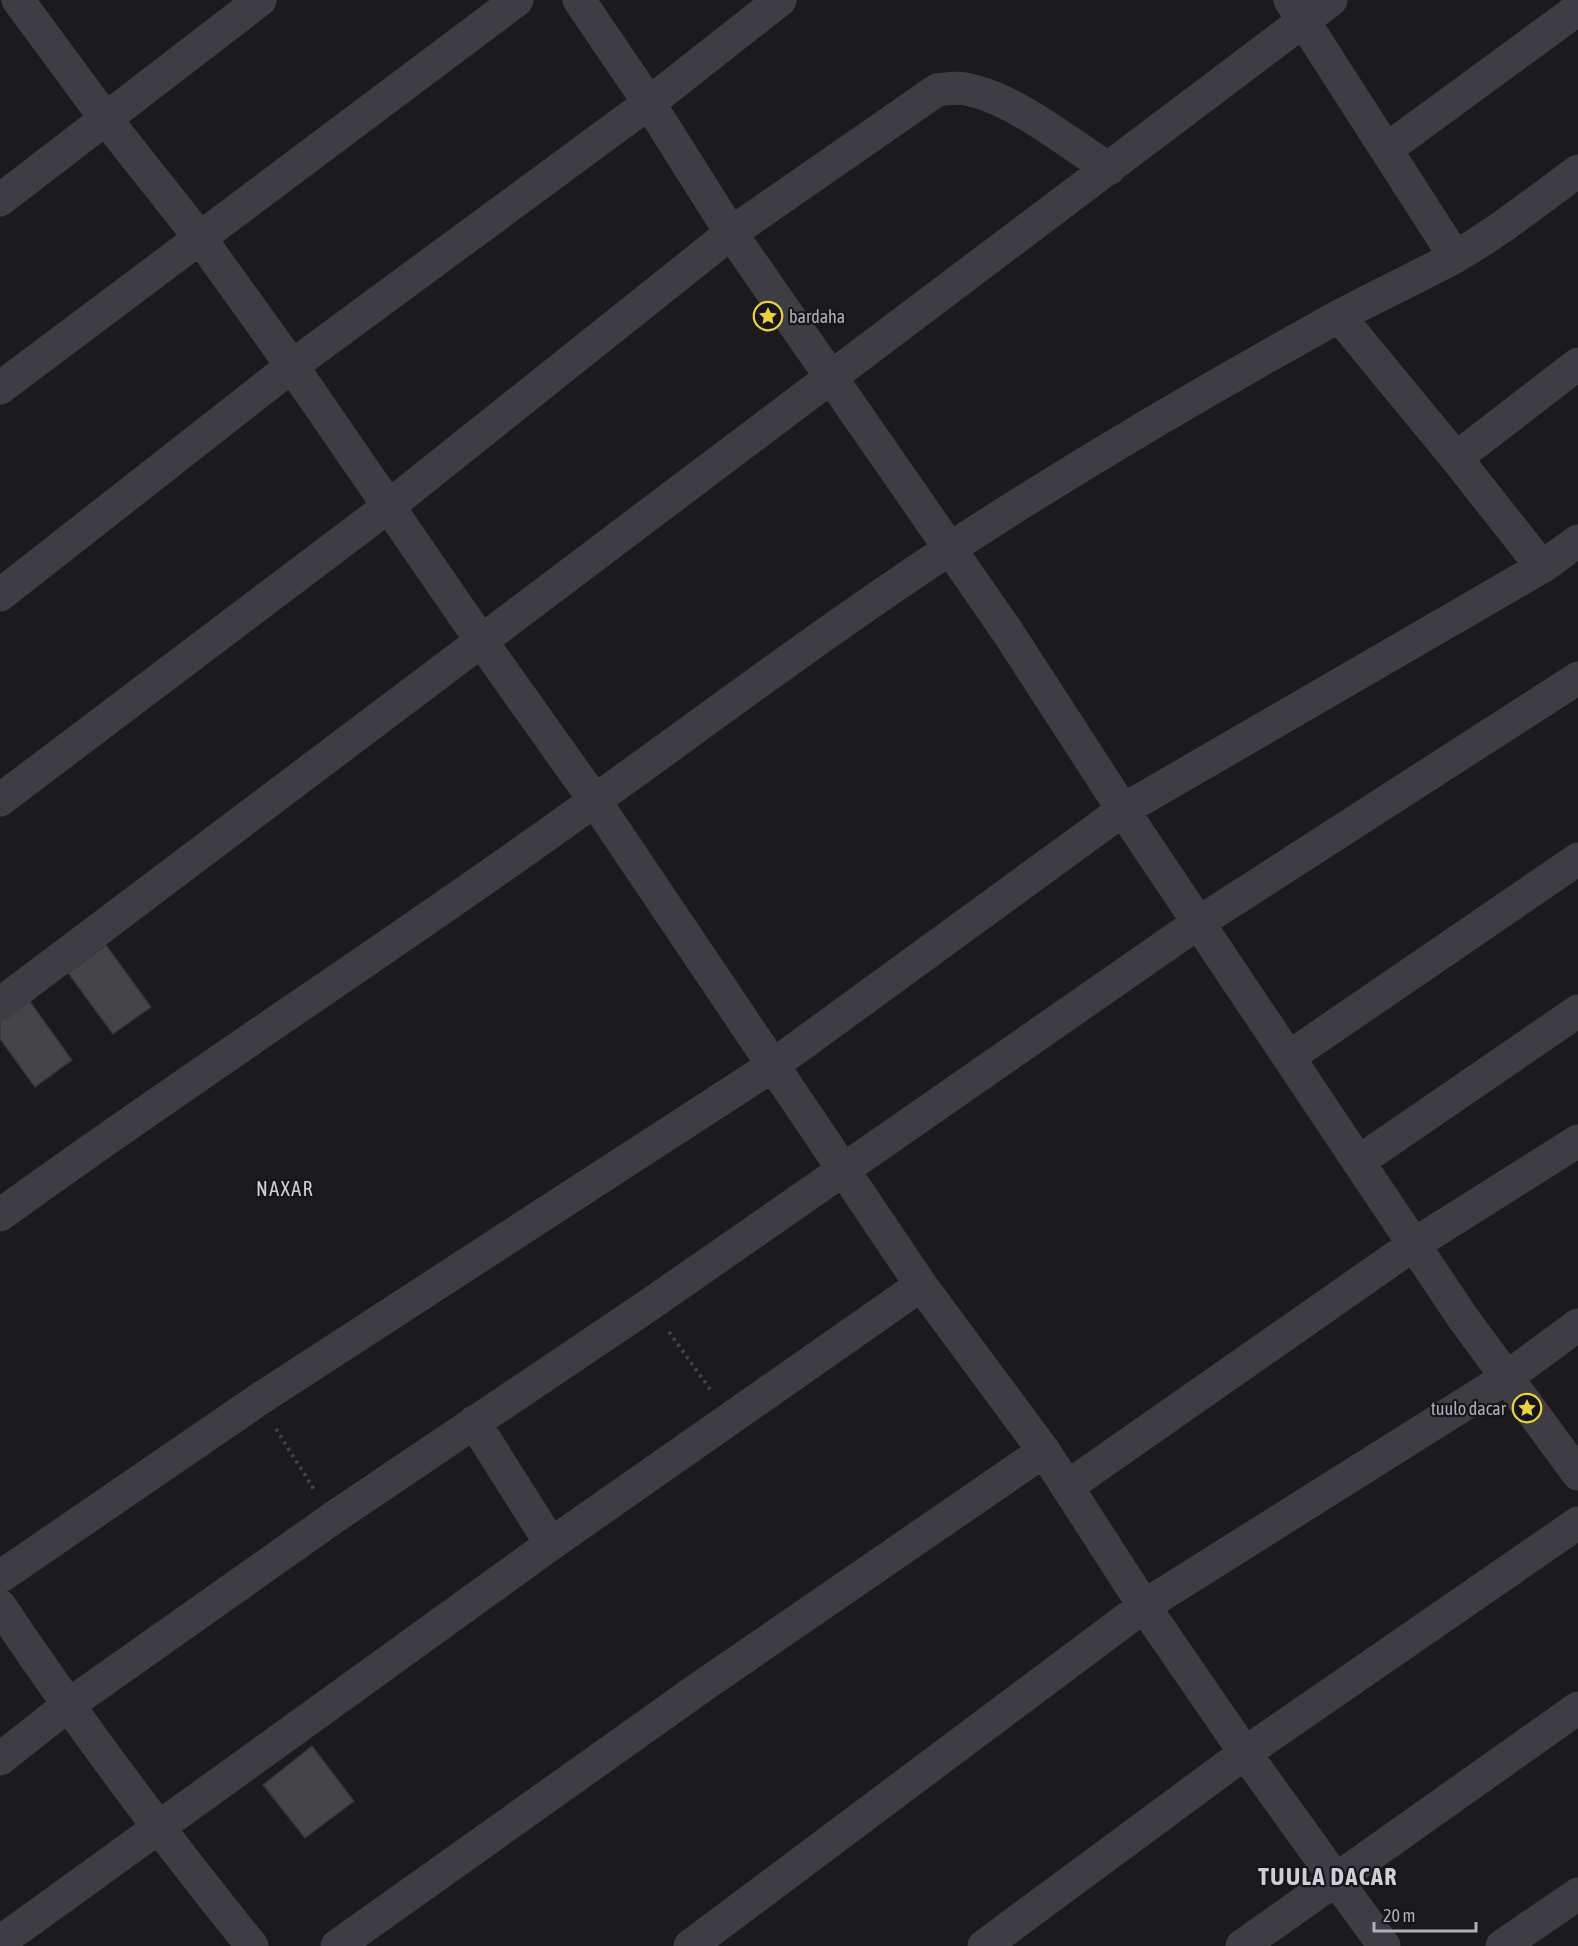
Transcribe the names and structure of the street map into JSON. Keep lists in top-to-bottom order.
{
  "districts": ["NAXAR", "TUULA DACAR"],
  "places": {
    "place": ["bardaha", "tuulo dacar"]
  },
  "scale_bar": "20 m"
}
